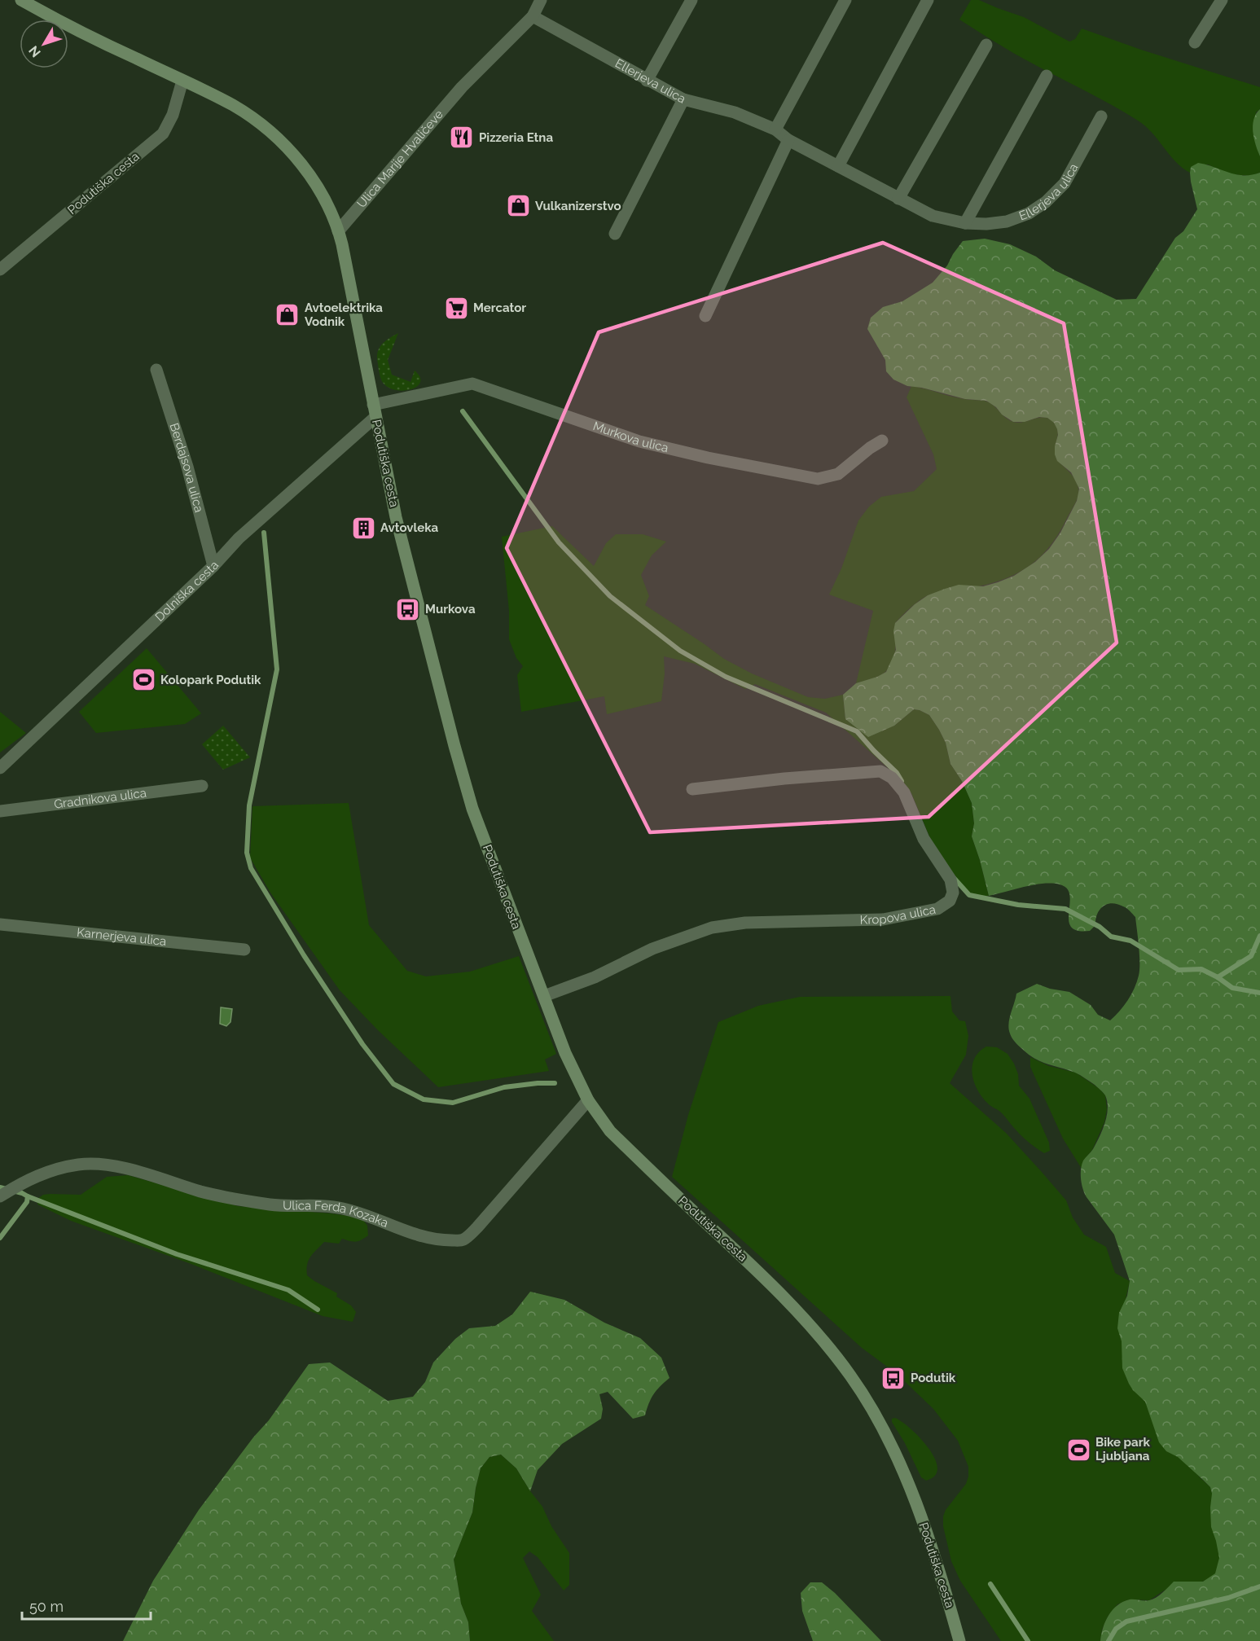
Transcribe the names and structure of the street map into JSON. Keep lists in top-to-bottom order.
{
  "streets": {
    "street": [
      "Ellerjeva ulica",
      "Ulica Marije Hvaličeve",
      "Podutiška cesta",
      "Murkova ulica",
      "Berdajsova ulica",
      "Dolniška cesta",
      "Gradnikova ulica",
      "Kropova ulica",
      "Karnerjeva ulica",
      "Ulica Ferda Kozaka"
    ]
  },
  "crossings": [
    ["Ellerjeva ulica", "Ulica Marije Hvaličeve"],
    ["Ulica Marije Hvaličeve", "Podutiška cesta"],
    ["Podutiška cesta", "Murkova ulica"],
    ["Podutiška cesta", "Dolniška cesta"],
    ["Podutiška cesta", "Kropova ulica"],
    ["Podutiška cesta", "Ulica Ferda Kozaka"],
    ["Murkova ulica", "Dolniška cesta"],
    ["Berdajsova ulica", "Dolniška cesta"]
  ],
  "places": {
    "restaurant": ["Pizzeria Etna"],
    "shop": ["Vulkanizerstvo", "Avtoelektrika Vodnik"],
    "supermarket": ["Mercator"],
    "building": ["Avtovleka"],
    "bus stop": ["Murkova", "Podutik"],
    "sports": ["Kolopark Podutik", "Bike park Ljubljana"]
  },
  "scale_bar": "50 m",
  "north": "bottom left"
}
